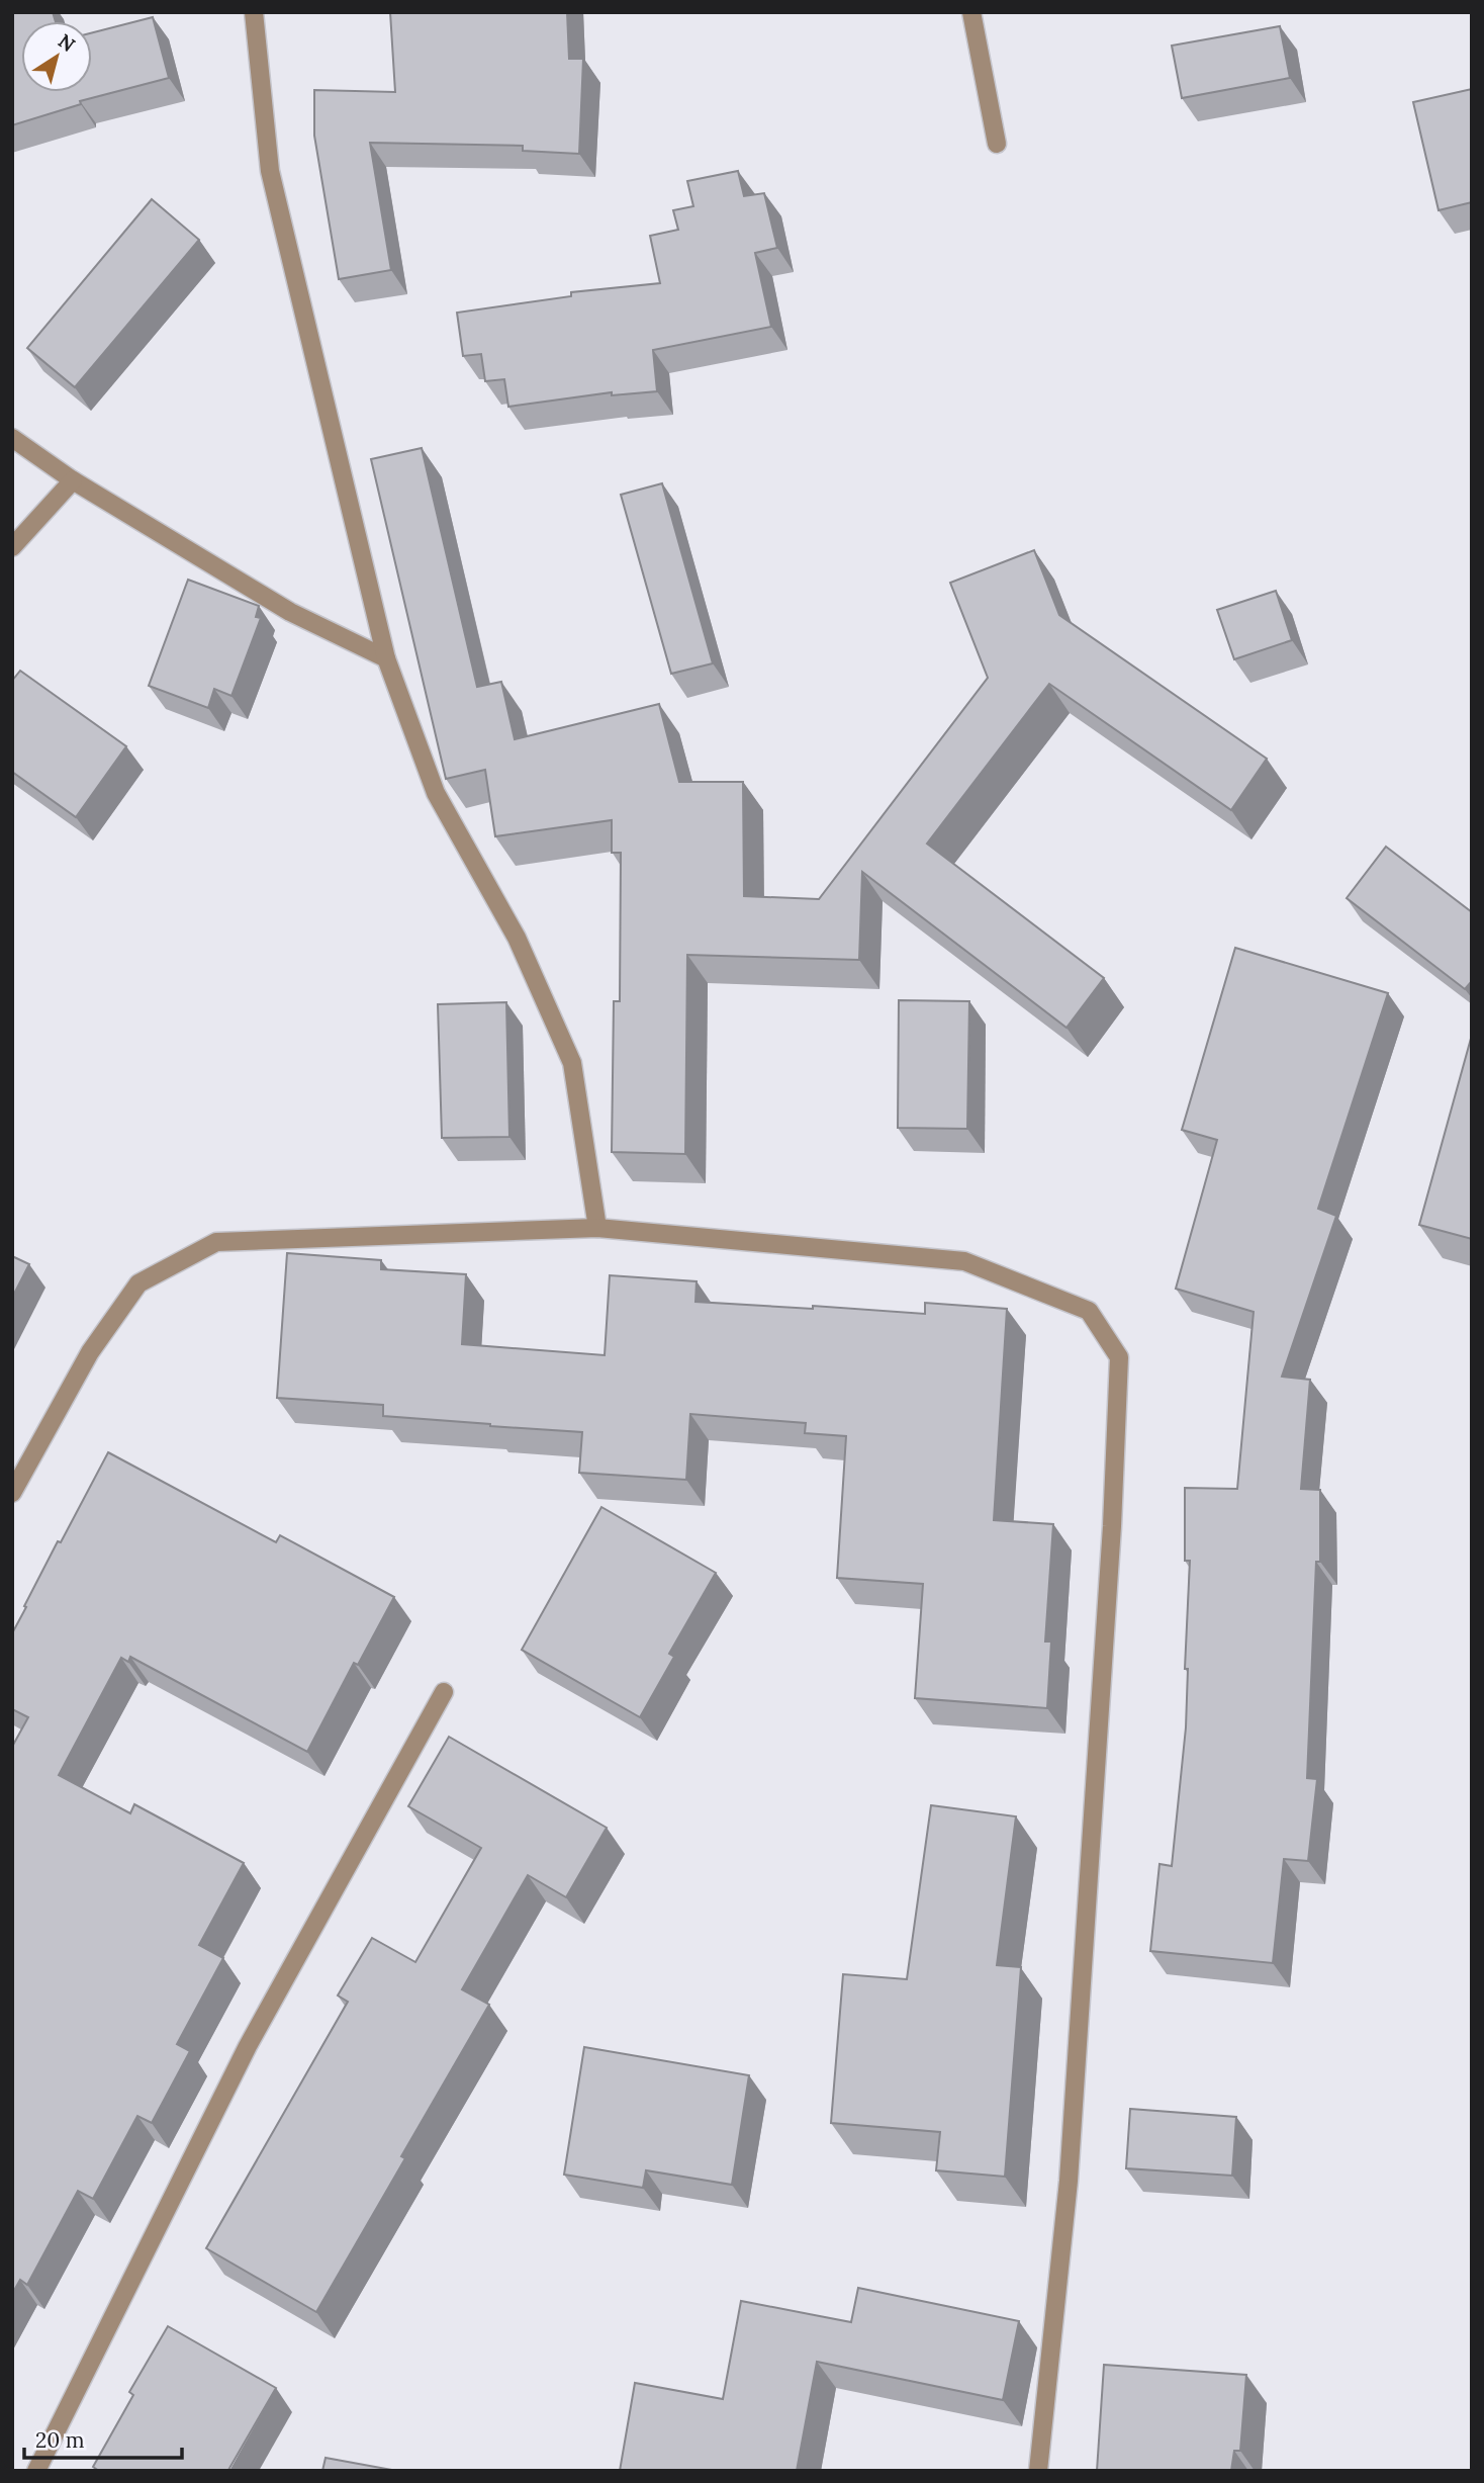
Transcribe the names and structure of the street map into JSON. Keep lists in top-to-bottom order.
{
  "scale_bar": "20 m",
  "north": "top right"
}
